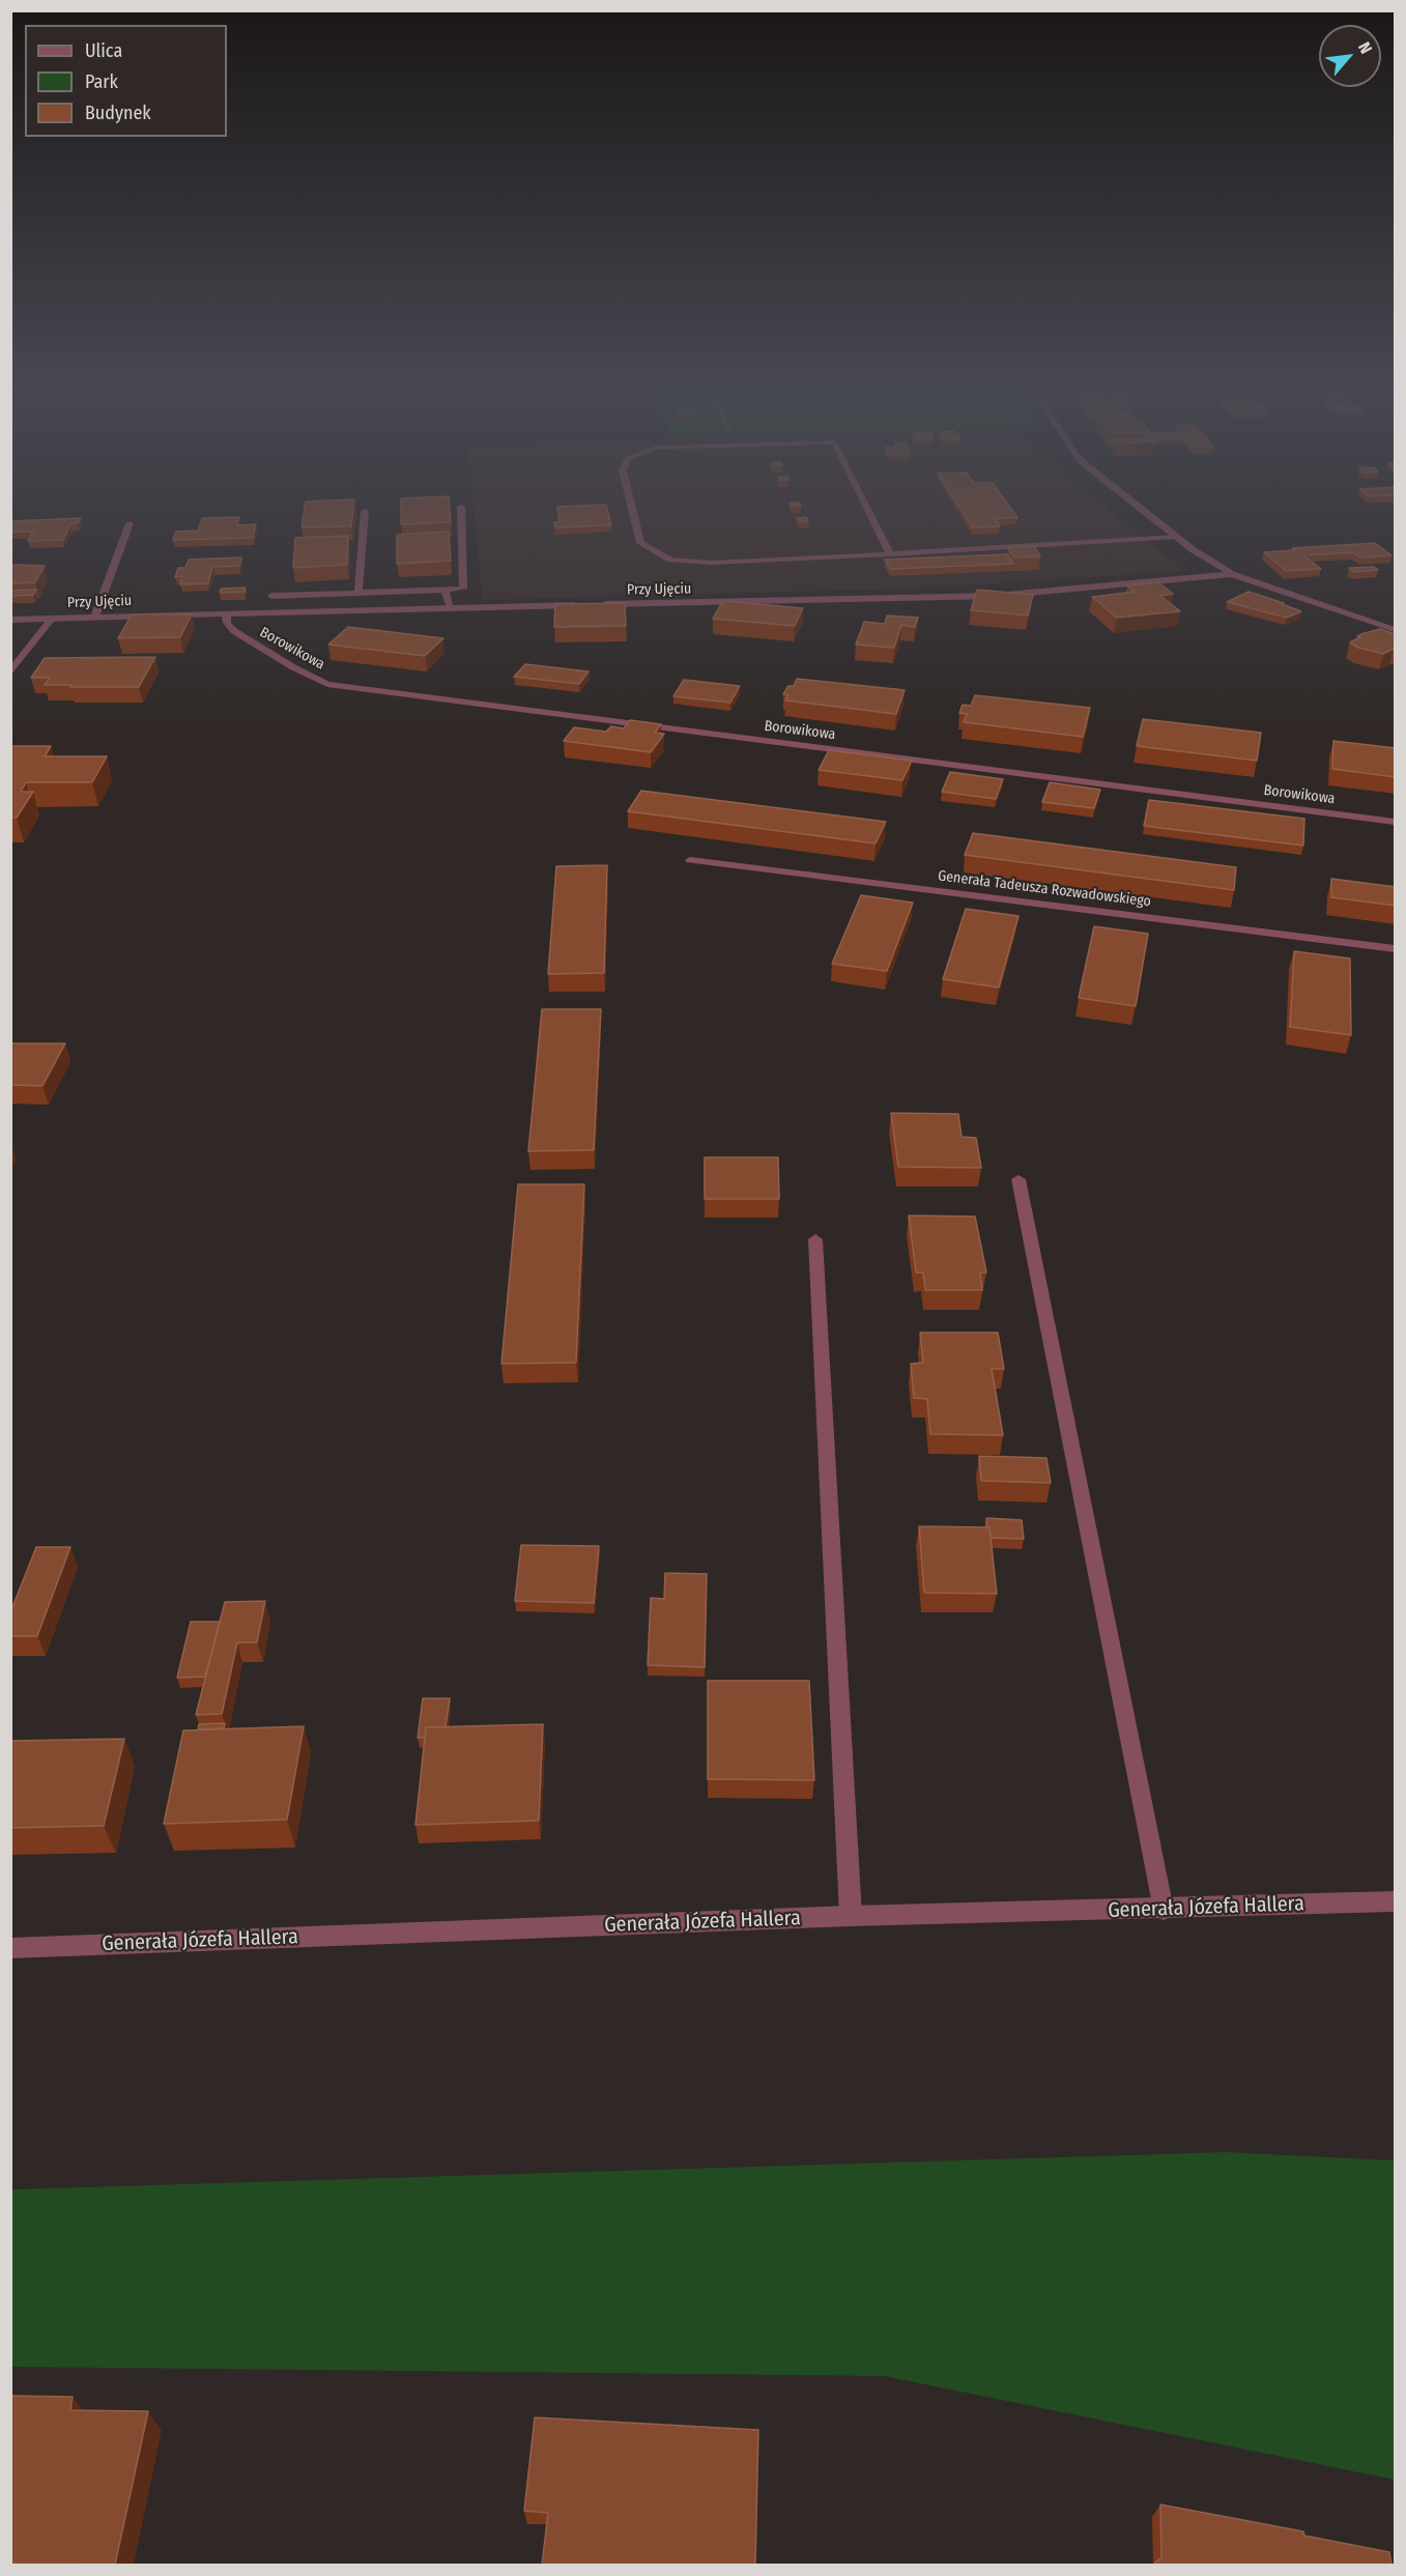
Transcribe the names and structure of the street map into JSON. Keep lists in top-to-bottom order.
{
  "streets": {
    "street": [
      "Przy Ujęciu",
      "Borowikowa",
      "Generała Tadeusza Rozwadowskiego",
      "Generała Józefa Hallera"
    ]
  },
  "crossings": [
    ["Przy Ujęciu", "Borowikowa"]
  ],
  "legend": ["Ulica", "Park", "Budynek"],
  "north": "top right"
}
